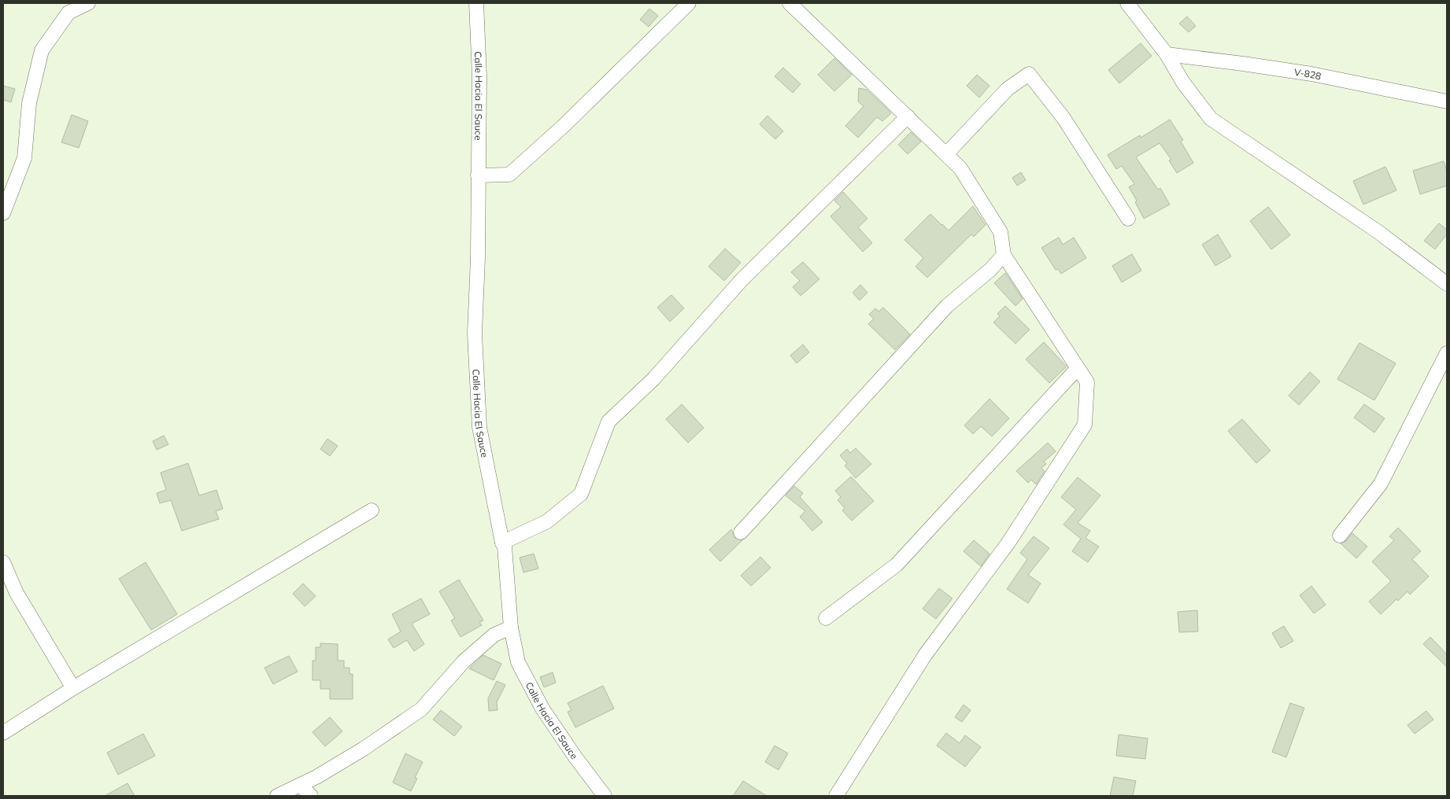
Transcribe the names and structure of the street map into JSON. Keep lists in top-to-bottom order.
{
  "streets": {
    "street": ["V-828", "Calle Hacia El Sauce"]
  }
}
